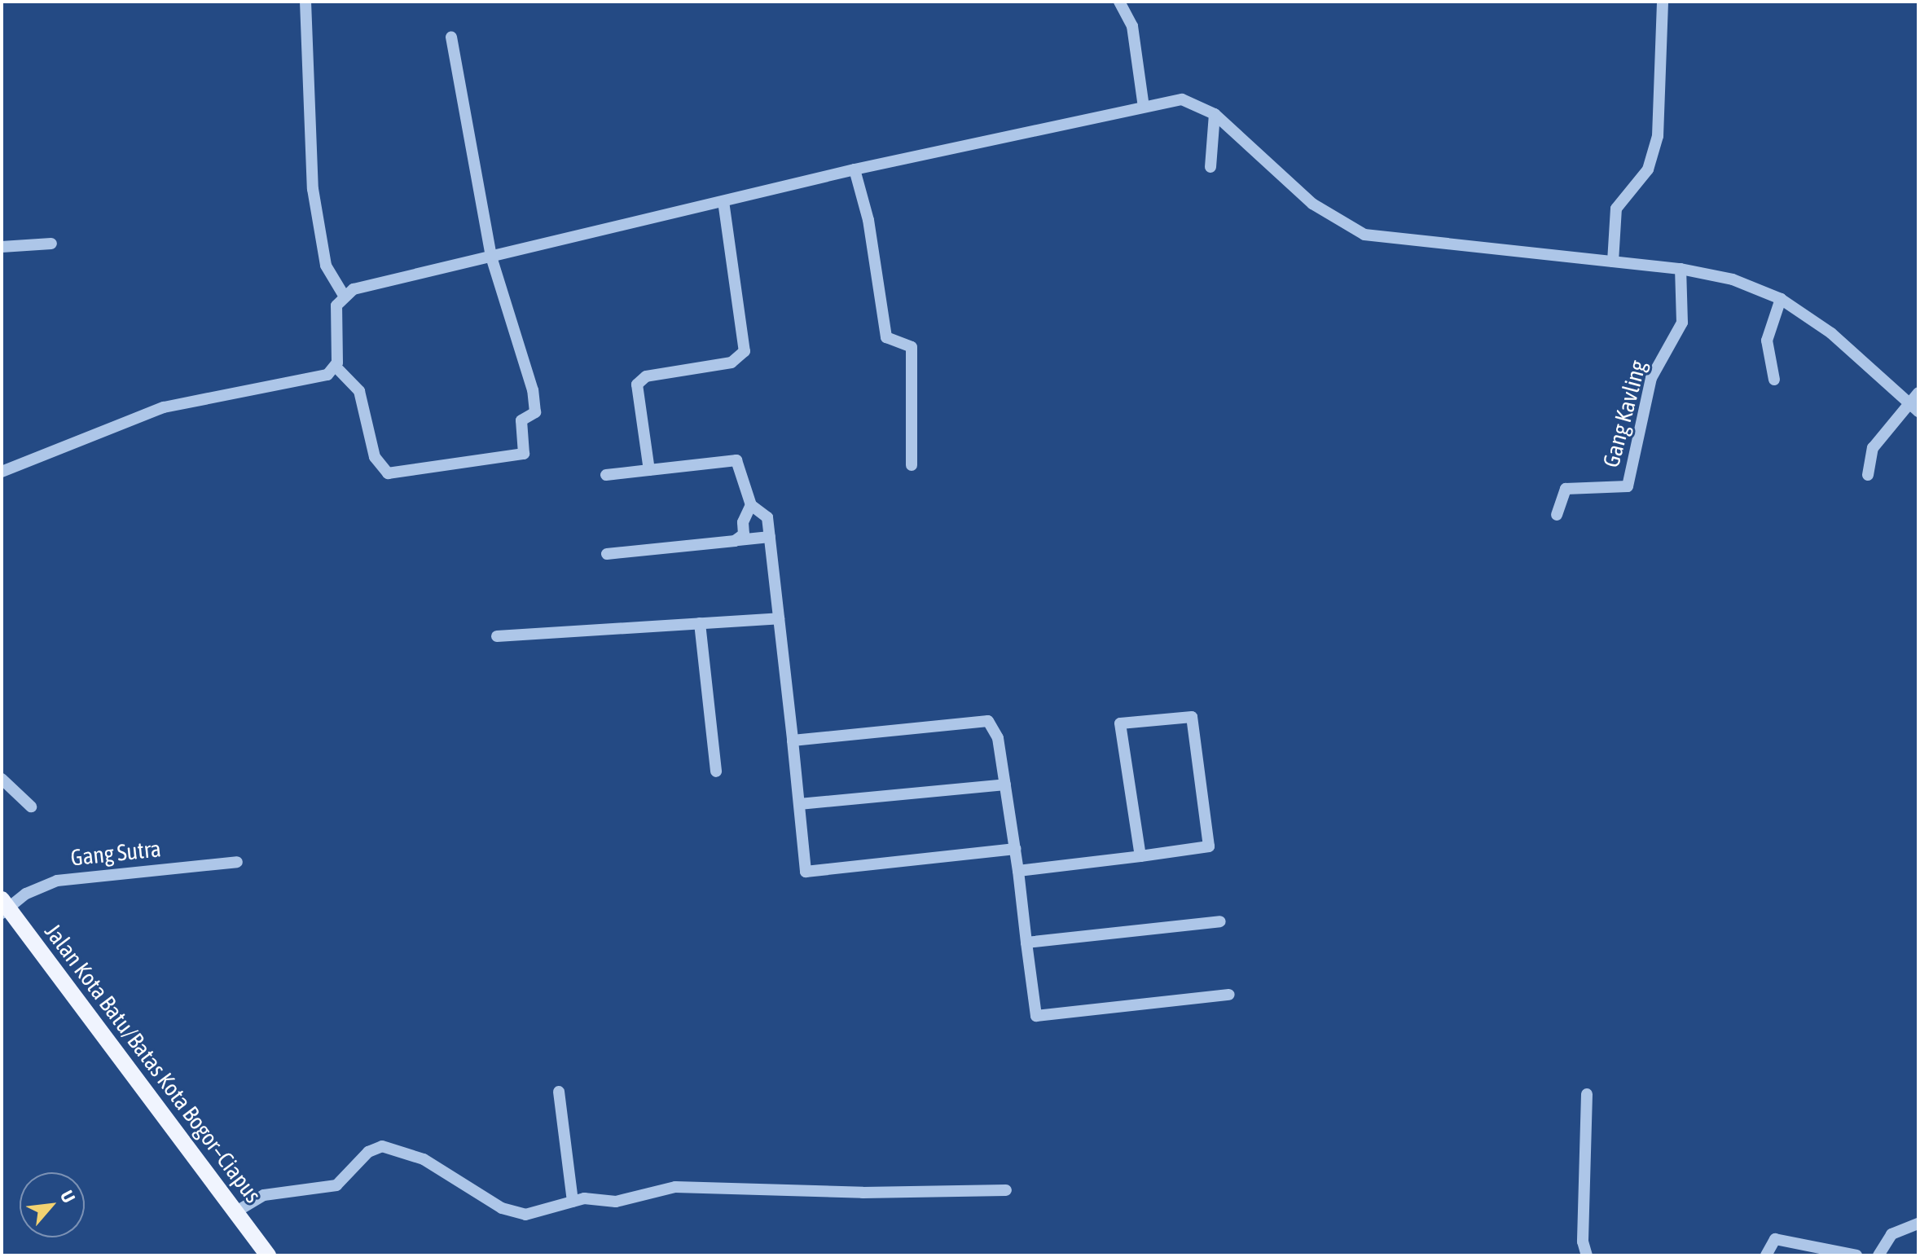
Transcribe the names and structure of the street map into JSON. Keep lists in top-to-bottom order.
{
  "streets": {
    "main road": ["Jalan Kota Batu/Batas Kota Bogor–Ciapus"],
    "street": ["Gang Kavling", "Gang Sutra"]
  },
  "crossings": [
    ["Gang Sutra", "Jalan Kota Batu/Batas Kota Bogor–Ciapus"]
  ],
  "north": "top right"
}
